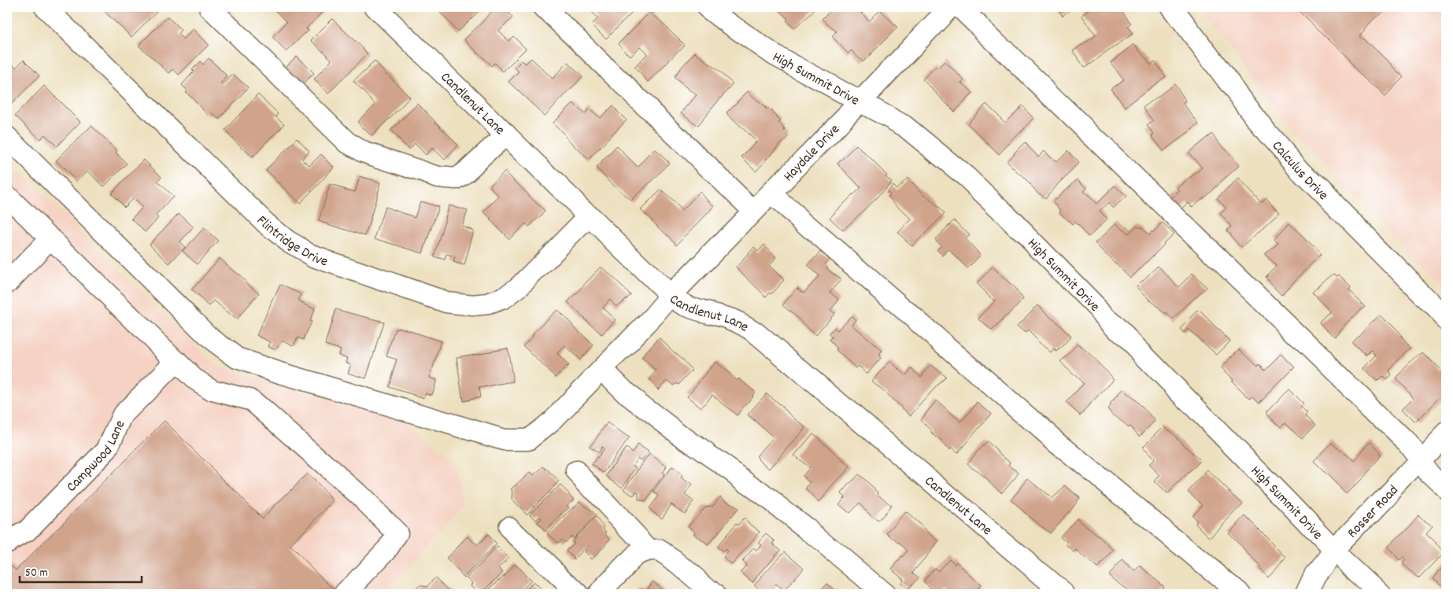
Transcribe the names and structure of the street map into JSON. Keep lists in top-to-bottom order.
{
  "streets": {
    "street": [
      "High Summit Drive",
      "Candlenut Lane",
      "Haydale Drive",
      "Calculus Drive",
      "Flintridge Drive",
      "Campwood Lane",
      "Rosser Road"
    ]
  },
  "crossings": [
    ["High Summit Drive", "Haydale Drive"],
    ["High Summit Drive", "Rosser Road"],
    ["Candlenut Lane", "Haydale Drive"],
    ["Candlenut Lane", "Flintridge Drive"]
  ],
  "scale_bar": "50 m"
}
